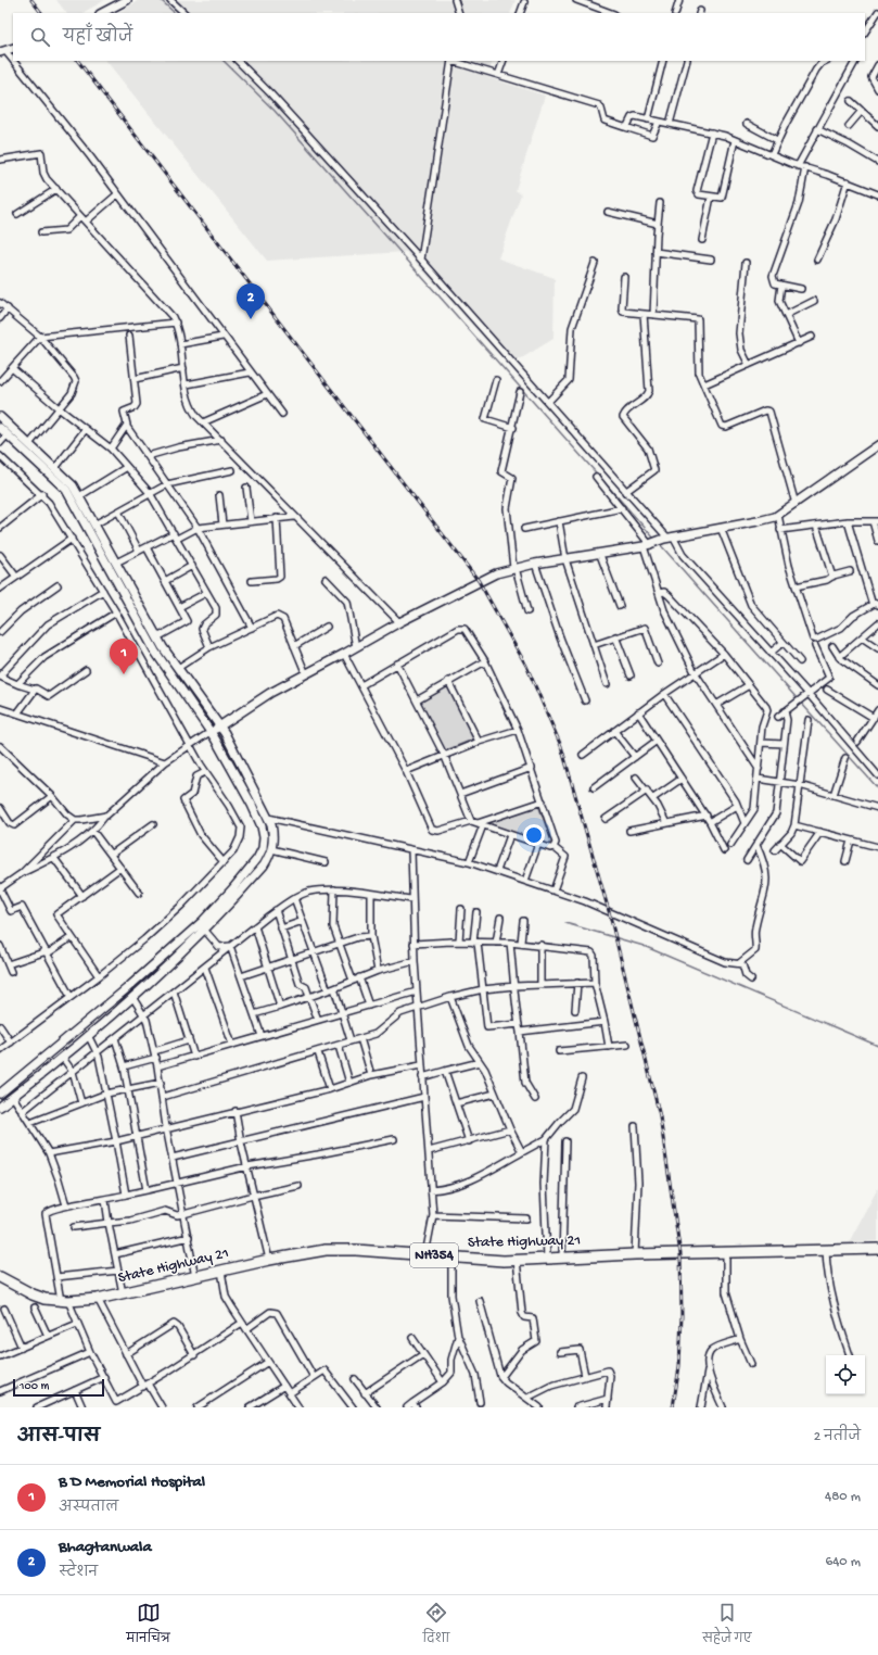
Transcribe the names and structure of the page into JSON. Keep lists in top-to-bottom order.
{
  "streets": {
    "highway": ["State Highway 21", "NH354"]
  },
  "scale_bar": "100 m",
  "page": {
    "search": "यहाँ खोजें",
    "pins": ["2", "1"],
    "scale": "100 m",
    "heading": ["आस-पास", "2 नतीजे"],
    "list": [
      {
        "mark": "1",
        "name": "B D Memorial Hospital",
        "note": "अस्पताल",
        "value": "480 m"
      },
      {
        "mark": "2",
        "name": "Bhagtanwala",
        "note": "स्टेशन",
        "value": "640 m"
      }
    ],
    "nav": ["मानचित्र", "दिशा", "सहेजे गए"]
  }
}
